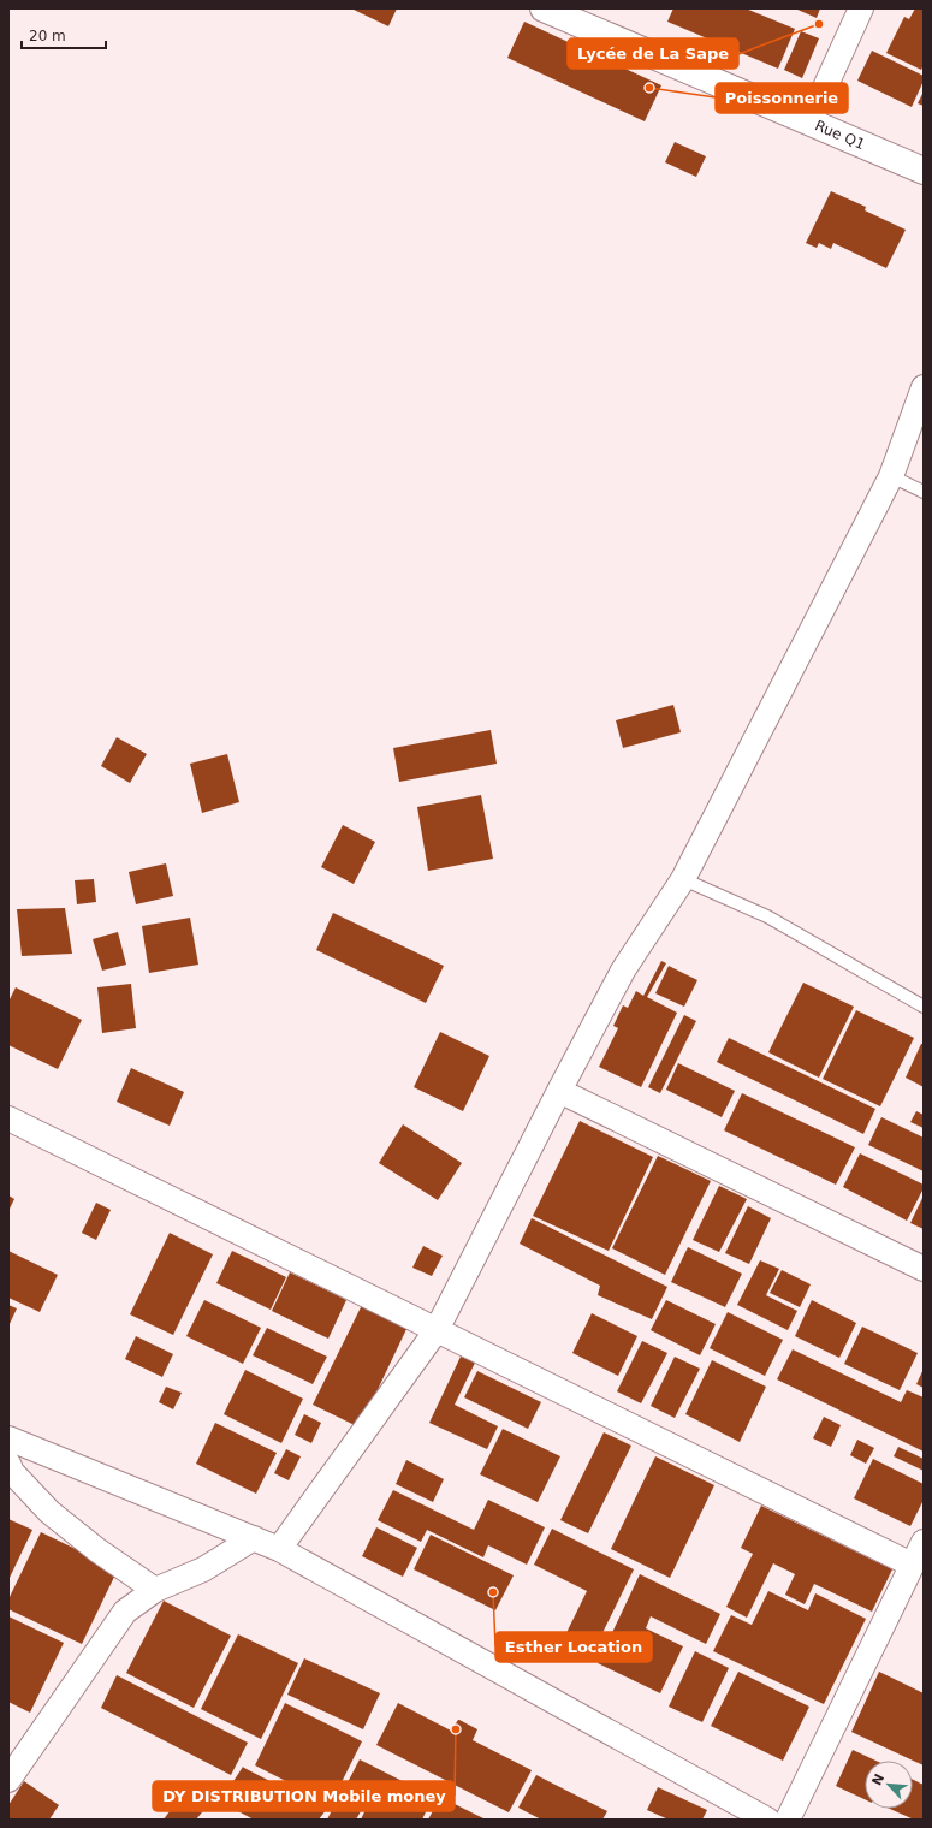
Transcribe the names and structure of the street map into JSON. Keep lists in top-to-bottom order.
{
  "streets": {
    "street": ["Rue Q1"]
  },
  "places": [
    "Lycée de La Sape",
    "Poissonnerie",
    "Esther Location",
    "DY DISTRIBUTION Mobile money"
  ],
  "scale_bar": "20 m",
  "north": "top left"
}
